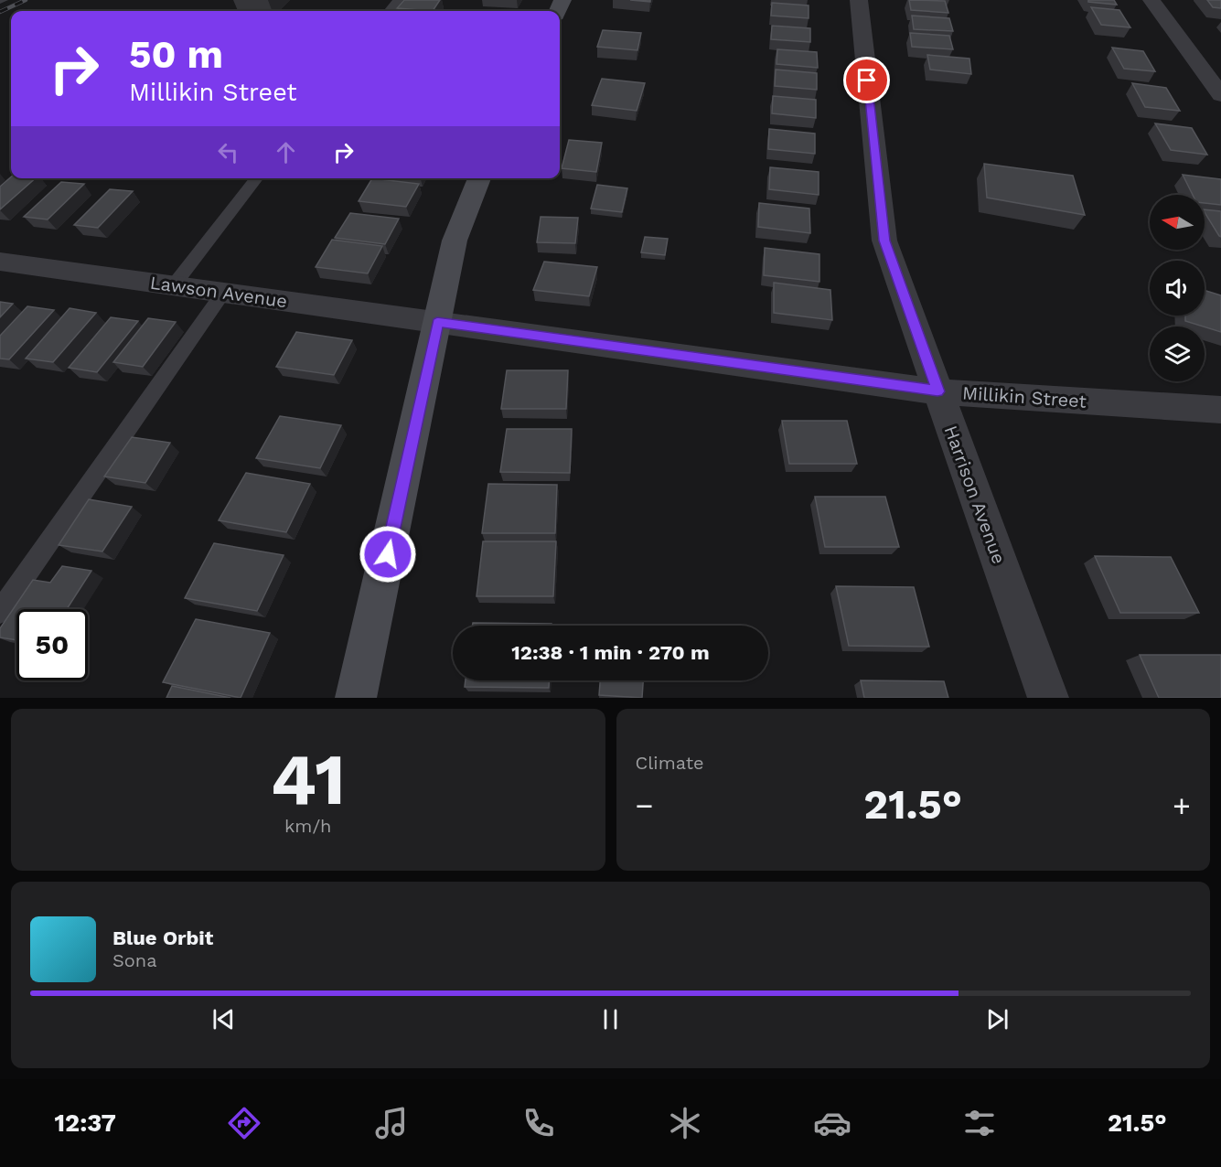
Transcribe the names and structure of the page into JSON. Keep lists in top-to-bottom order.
{
  "streets": {
    "street": ["Lawson Avenue", "Millikin Street", "Harrison Avenue"]
  },
  "crossings": [
    ["Lawson Avenue", "Millikin Street"],
    ["Millikin Street", "Harrison Avenue"]
  ],
  "north": "left",
  "page": {
    "turn": ["50 m", "Millikin Street"],
    "limit": "50",
    "trip": "12:38 · 1 min · 270 m",
    "tile": [
      ["41", "km/h"],
      "Climate"
    ],
    "heat": ["−", "21.5°", "+"],
    "song": ["Blue Orbit", "Sona"],
    "tabs": ["12:37", "21.5°"]
  }
}
